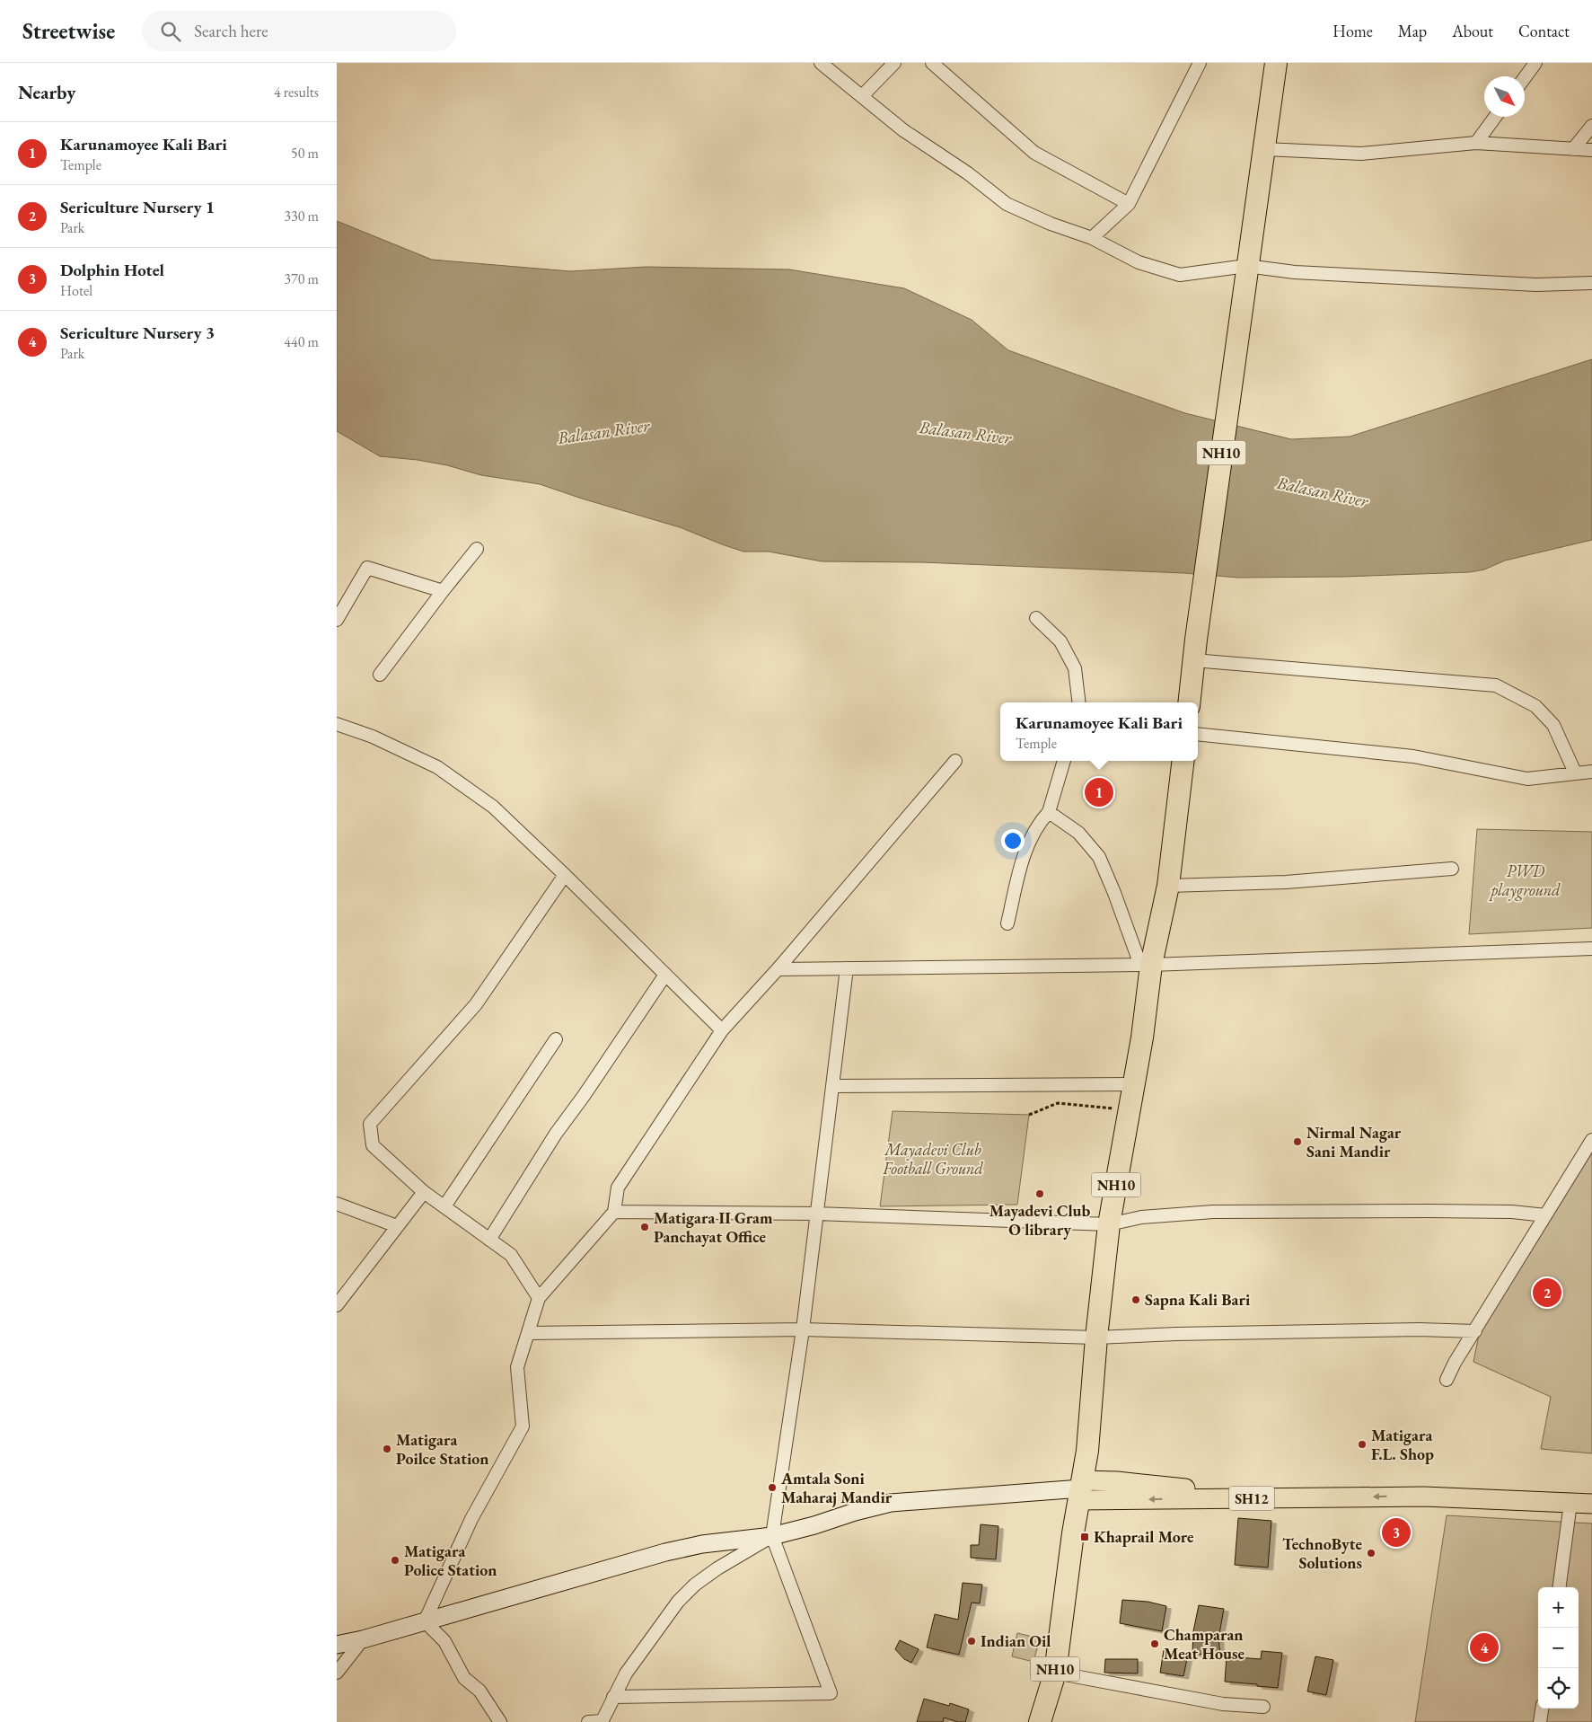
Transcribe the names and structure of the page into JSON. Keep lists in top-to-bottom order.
{
  "streets": {
    "highway": ["NH10"],
    "main road": ["SH12"]
  },
  "crossings": [
    ["NH10", "SH12"]
  ],
  "water": ["Balasan River"],
  "parks": ["PWD playground", "Mayadevi Club Football Ground"],
  "places": {
    "other": [
      "Nirmal Nagar Sani Mandir",
      "Mayadevi Club O library",
      "Matigara II Gram Panchayat Office",
      "Sapna Kali Bari",
      "Matigara F.L. Shop",
      "Matigara Poilce Station",
      "Amtala Soni Maharaj Mandir",
      "TechnoByte Solutions",
      "Matigara Police Station",
      "Indian Oil",
      "Champaran Meat House"
    ],
    "transit": ["Khaprail More"]
  },
  "north": "bottom right",
  "page": {
    "header": "Streetwise",
    "search": "Search here",
    "nav": [
      "Home",
      "Map",
      "About",
      "Contact"
    ],
    "heading": ["Nearby", "4 results"],
    "list": [
      {
        "mark": "1",
        "name": "Karunamoyee Kali Bari",
        "note": "Temple",
        "value": "50 m"
      },
      {
        "mark": "2",
        "name": "Sericulture Nursery 1",
        "note": "Park",
        "value": "330 m"
      },
      {
        "mark": "3",
        "name": "Dolphin Hotel",
        "note": "Hotel",
        "value": "370 m"
      },
      {
        "mark": "4",
        "name": "Sericulture Nursery 3",
        "note": "Park",
        "value": "440 m"
      }
    ],
    "popup": ["Karunamoyee Kali Bari", "Temple"],
    "pins": [
      "1",
      "2",
      "3",
      "4"
    ],
    "map_buttons": ["+", "−"]
  }
}
